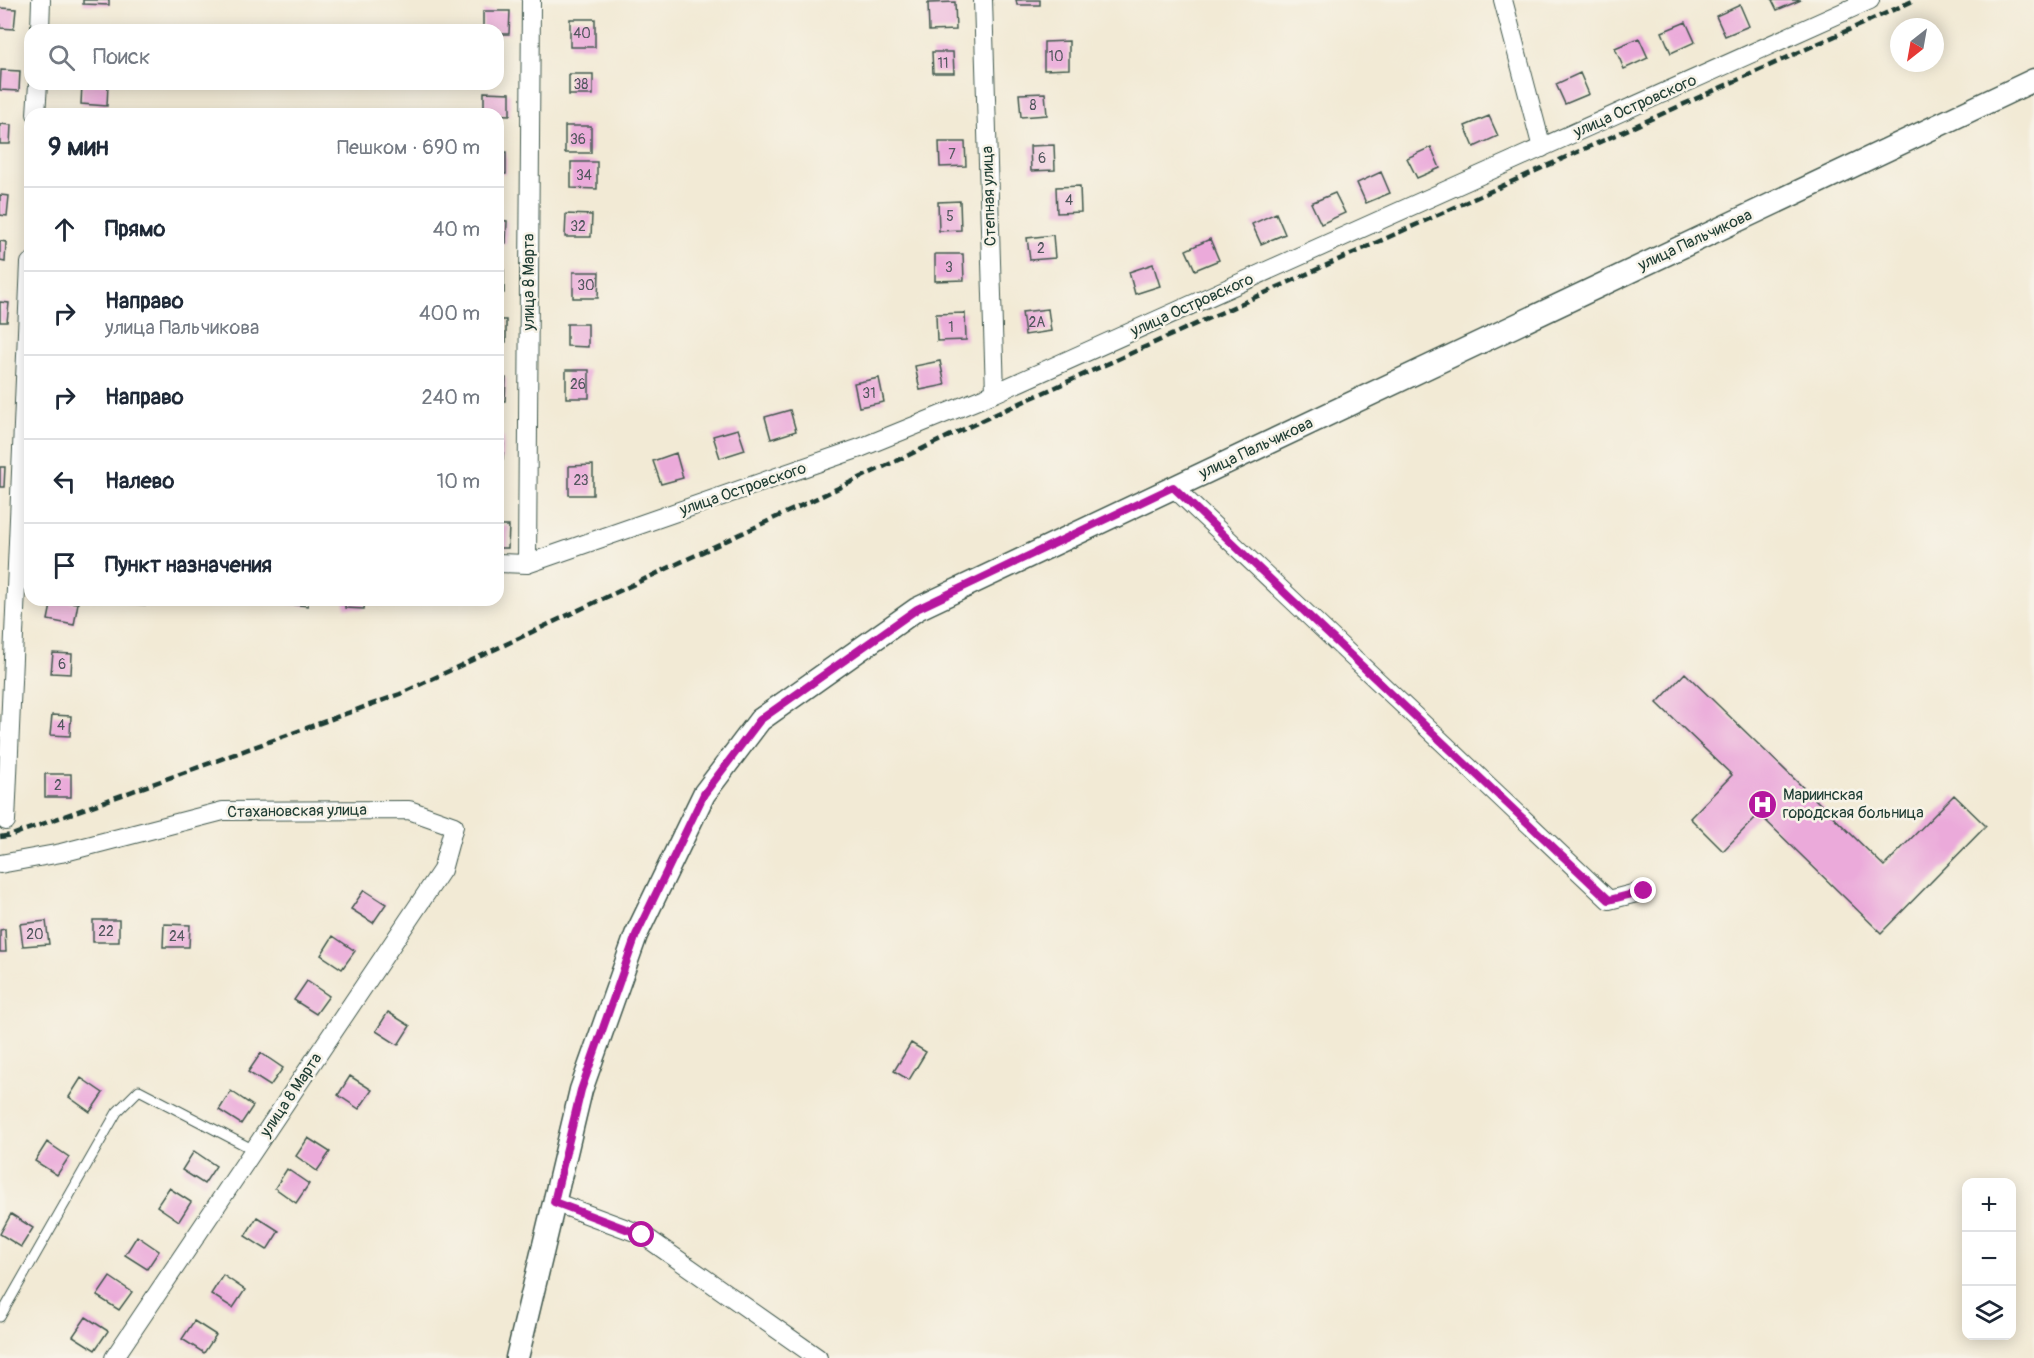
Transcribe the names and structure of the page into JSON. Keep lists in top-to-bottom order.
{
  "streets": {
    "street": [
      "улица Островского",
      "Степная улица",
      "улица Пальчикова",
      "улица 8 Марта",
      "Стахановская улица"
    ]
  },
  "crossings": [
    ["улица Островского", "Степная улица"],
    ["улица Островского", "улица 8 Марта"],
    ["улица 8 Марта", "Стахановская улица"]
  ],
  "places": {
    "hospital": ["Мариинская городская больница"]
  },
  "house_numbers": [
    "40",
    "10",
    "11",
    "38",
    "8",
    "36",
    "7",
    "6",
    "34",
    "4",
    "5",
    "32",
    "2",
    "3",
    "30",
    "2А",
    "1",
    "26",
    "31",
    "23",
    "6",
    "4",
    "2",
    "22",
    "20",
    "24"
  ],
  "north": "bottom left",
  "page": {
    "search": "Поиск",
    "heading": ["9 мин", "Пешком · 690 m"],
    "list": [
      ["Прямо", "40 m"],
      ["Направо", "улица Пальчикова", "400 m"],
      ["Направо", "240 m"],
      ["Налево", "10 m"],
      "Пункт назначения"
    ],
    "map_buttons": ["+", "−"]
  }
}
